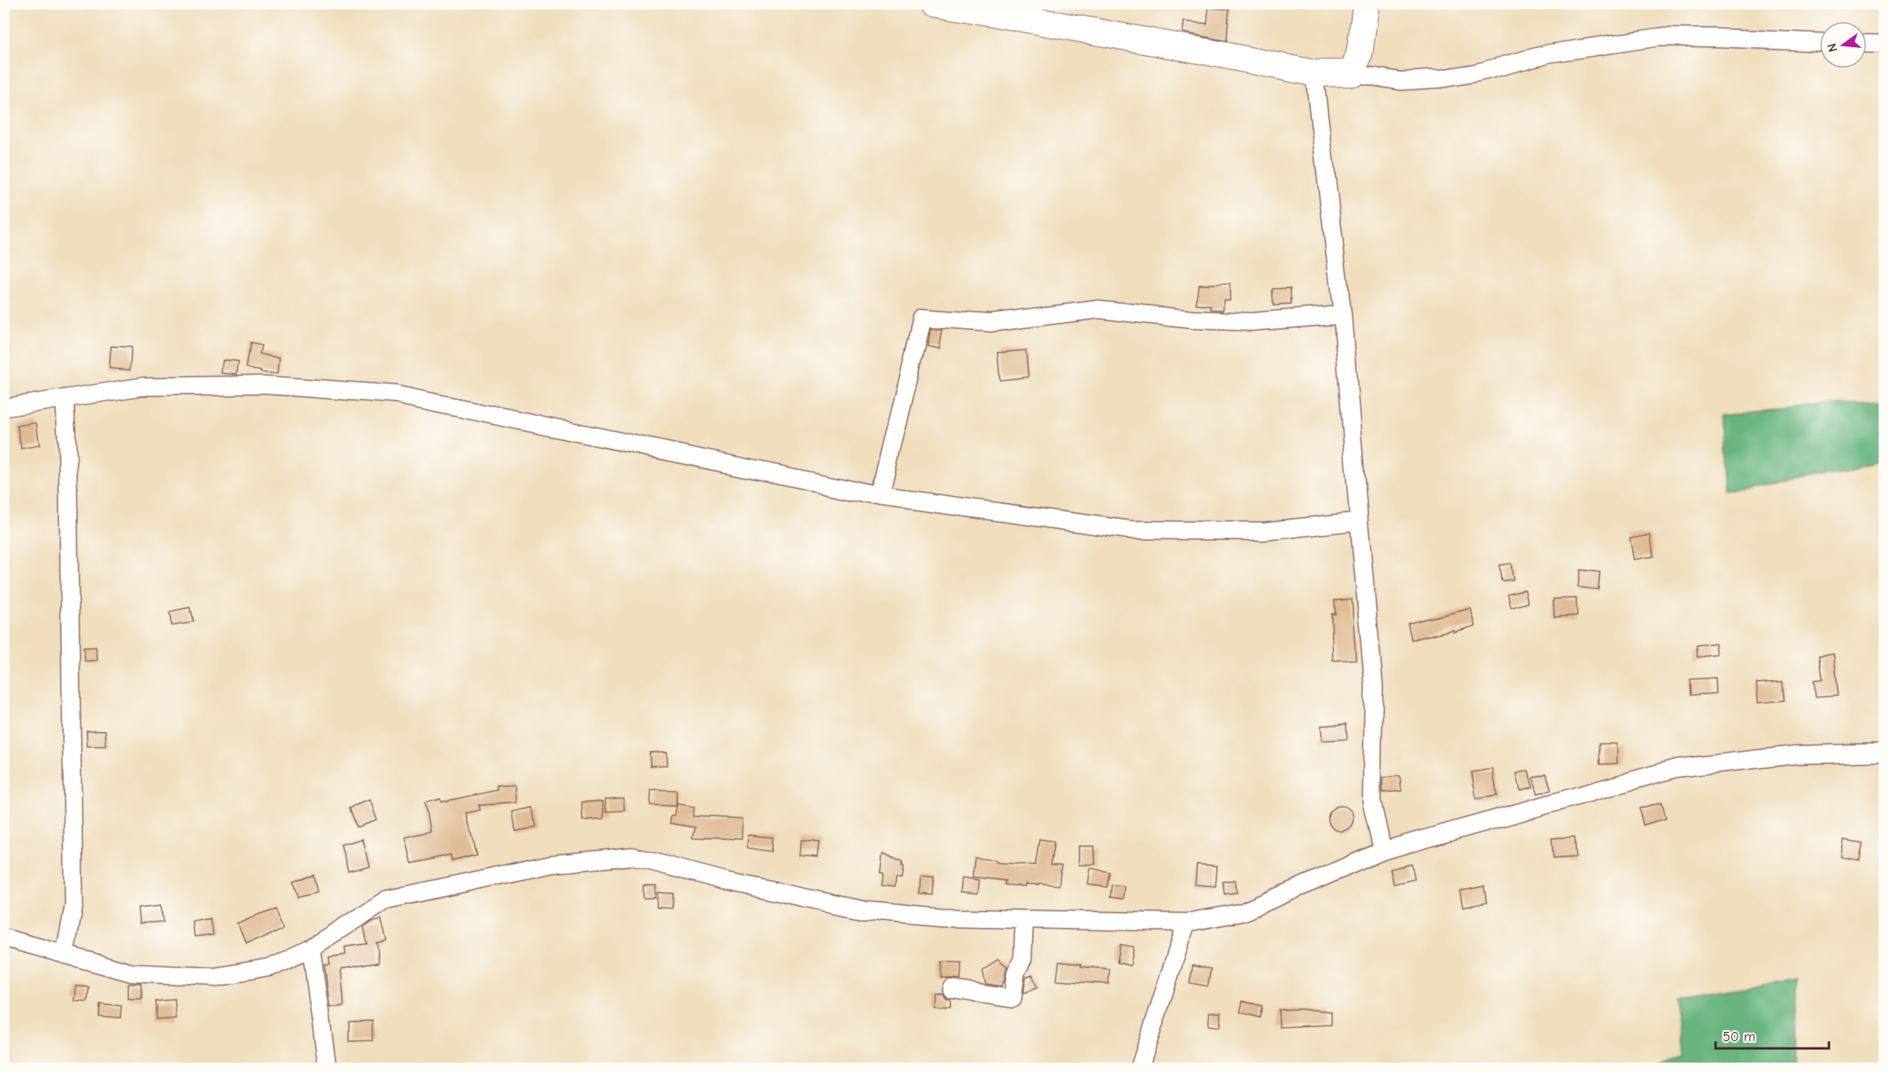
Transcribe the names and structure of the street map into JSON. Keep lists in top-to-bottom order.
{
  "scale_bar": "50 m",
  "north": "left"
}
